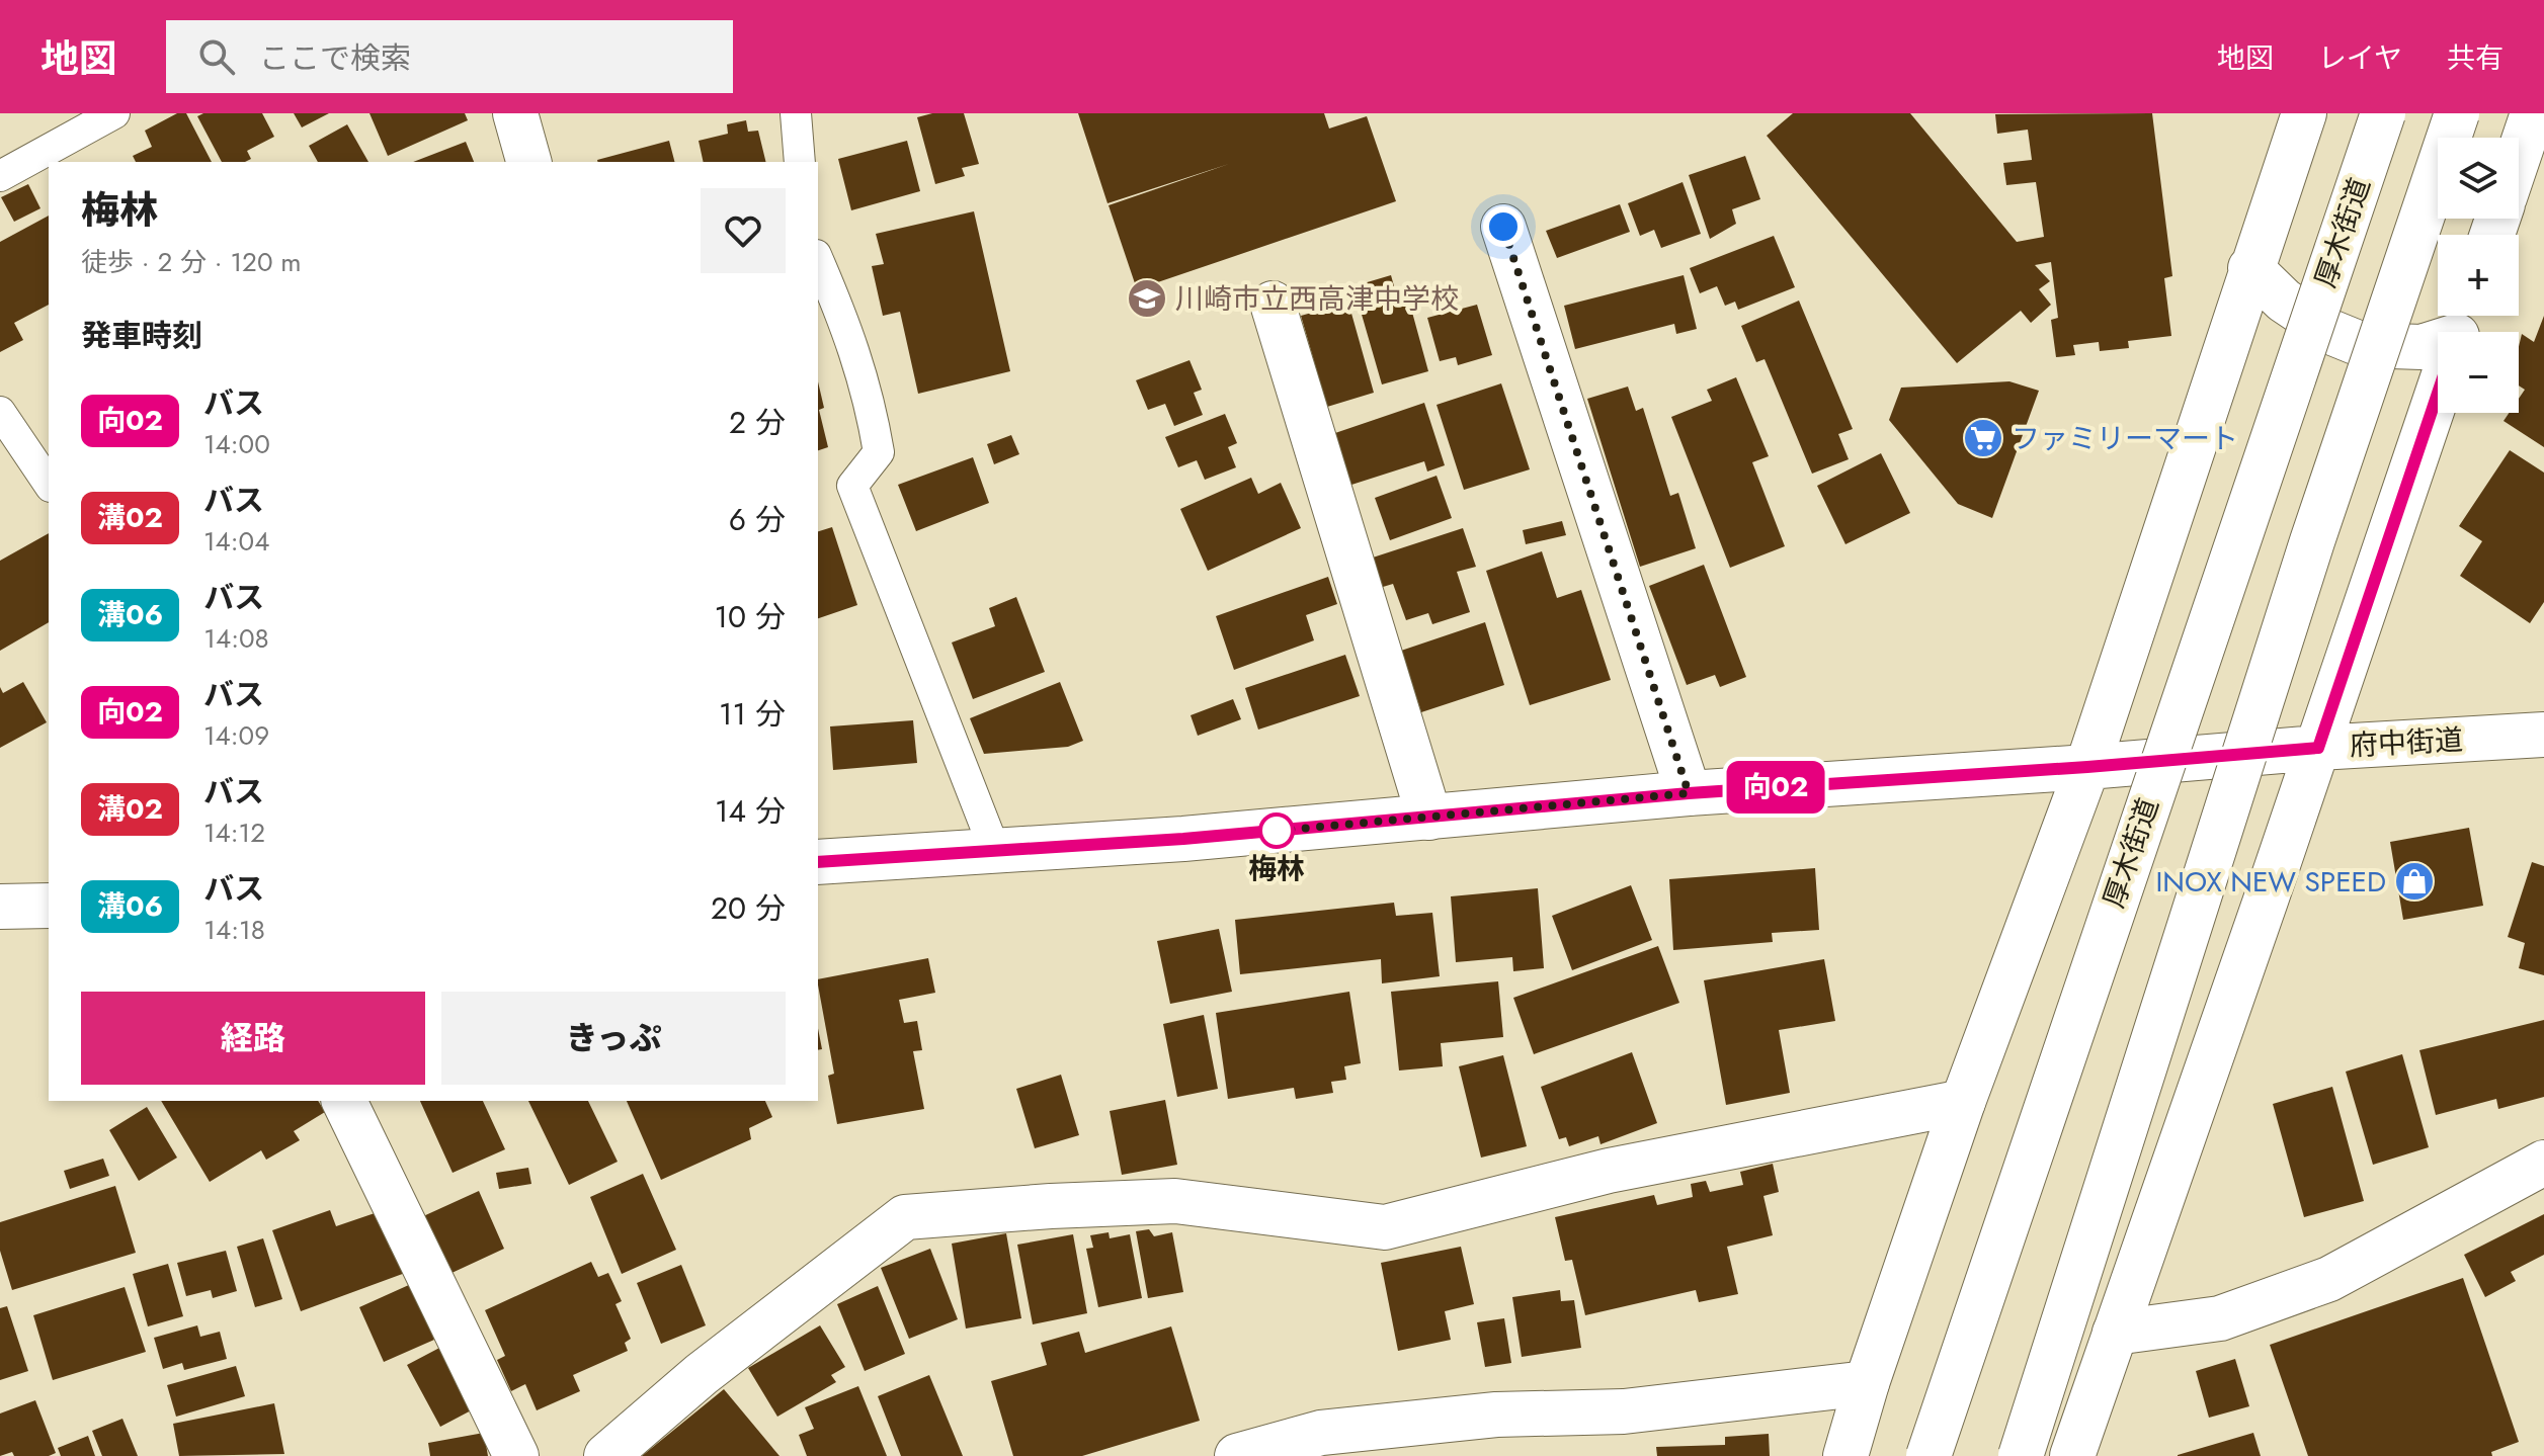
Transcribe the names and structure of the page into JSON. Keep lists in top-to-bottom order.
{
  "streets": {
    "main road": ["厚木街道", "府中街道"]
  },
  "places": {
    "school or university": ["川崎市立西高津中学校"],
    "supermarket": ["ファミリーマート"],
    "other": ["梅林"],
    "shop": ["INOX NEW SPEED"]
  },
  "lines": ["bus line 向02"],
  "page": {
    "header": "地図",
    "search": "ここで検索",
    "nav": ["地図", "レイヤ", "共有"],
    "on_map": "向02",
    "map_buttons": ["+", "−"],
    "heading": [
      ["梅林", "徒歩 · 2 分 · 120 m"],
      "発車時刻"
    ],
    "list": [
      {
        "mark": "向02",
        "name": "バス",
        "note": "14:00",
        "value": "2 分"
      },
      {
        "mark": "溝02",
        "name": "バス",
        "note": "14:04",
        "value": "6 分"
      },
      {
        "mark": "溝06",
        "name": "バス",
        "note": "14:08",
        "value": "10 分"
      },
      {
        "mark": "向02",
        "name": "バス",
        "note": "14:09",
        "value": "11 分"
      },
      {
        "mark": "溝02",
        "name": "バス",
        "note": "14:12",
        "value": "14 分"
      },
      {
        "mark": "溝06",
        "name": "バス",
        "note": "14:18",
        "value": "20 分"
      }
    ],
    "buttons": ["経路", "きっぷ"]
  }
}
